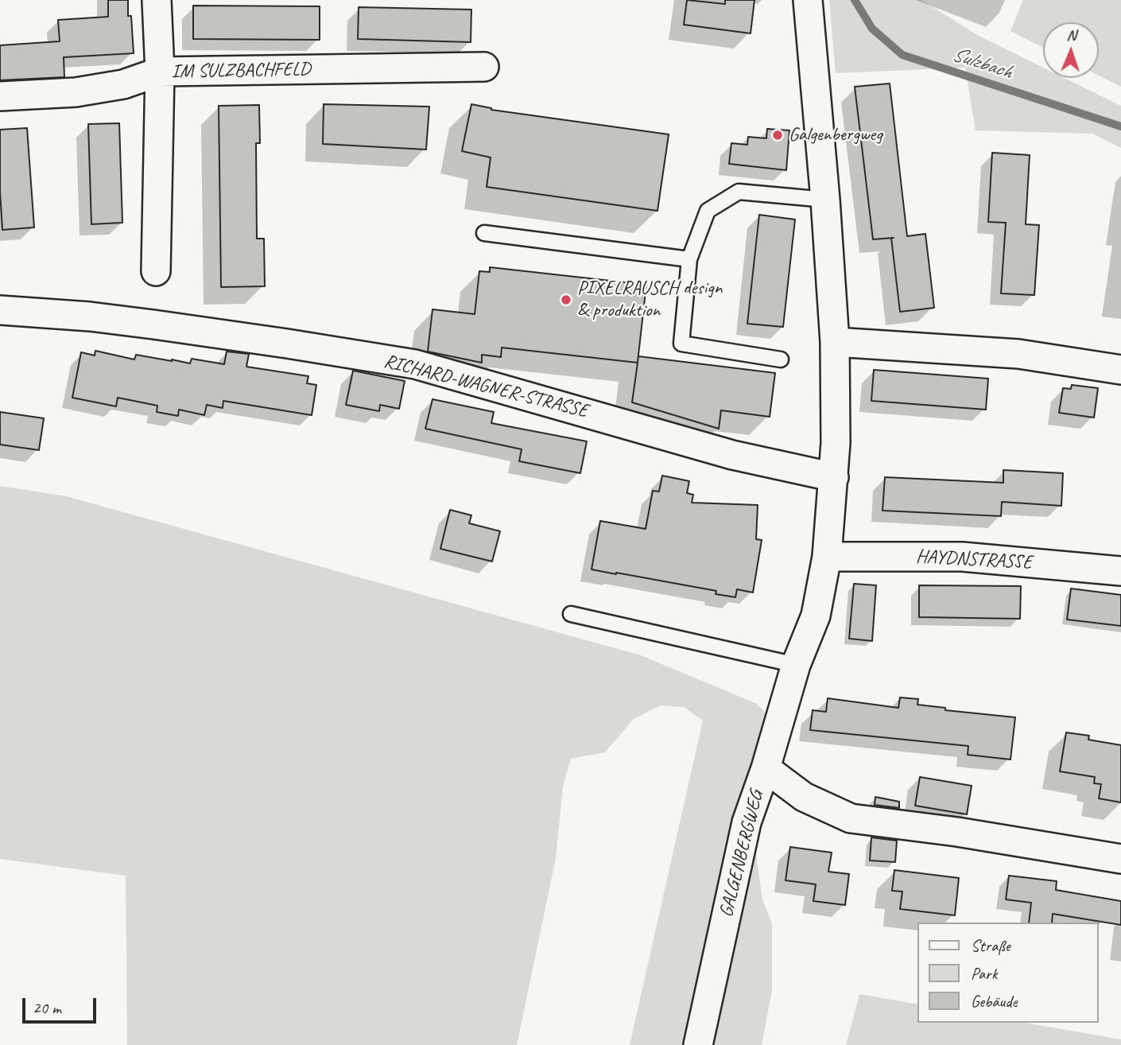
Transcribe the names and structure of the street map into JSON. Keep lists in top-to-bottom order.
{
  "streets": {
    "street": [
      "IM SULZBACHFELD",
      "RICHARD-WAGNER-STRASSE",
      "HAYDNSTRASSE",
      "GALGENBERGWEG"
    ]
  },
  "crossings": [
    ["RICHARD-WAGNER-STRASSE", "GALGENBERGWEG"],
    ["HAYDNSTRASSE", "GALGENBERGWEG"]
  ],
  "water": ["Sulzbach"],
  "places": ["Galgenbergweg", "PIXELRAUSCH design & produktion"],
  "legend": ["Straße", "Park", "Gebäude"],
  "scale_bar": "20 m",
  "north": "top"
}
